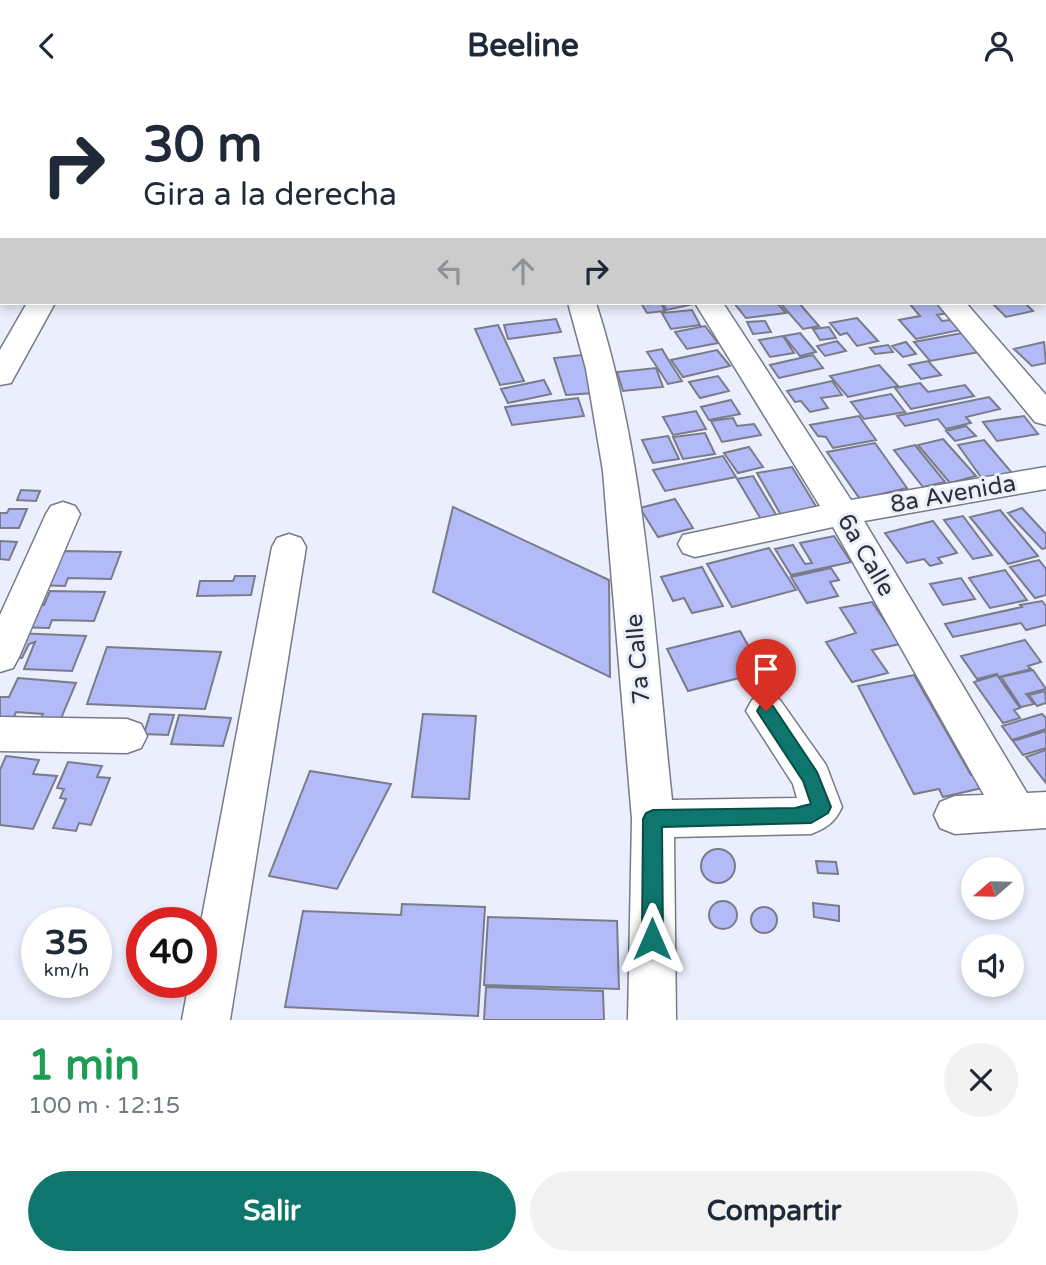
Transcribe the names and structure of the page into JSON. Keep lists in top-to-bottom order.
{
  "streets": {
    "street": ["8a Avenida", "6a Calle", "7a Calle"]
  },
  "crossings": [
    ["8a Avenida", "6a Calle"]
  ],
  "north": "left",
  "page": {
    "header": "Beeline",
    "turn": ["30 m", "Gira a la derecha"],
    "speed": "35 km/h",
    "limit": "40",
    "heading": ["1 min", "100 m · 12:15"],
    "buttons": ["Salir", "Compartir"]
  }
}
